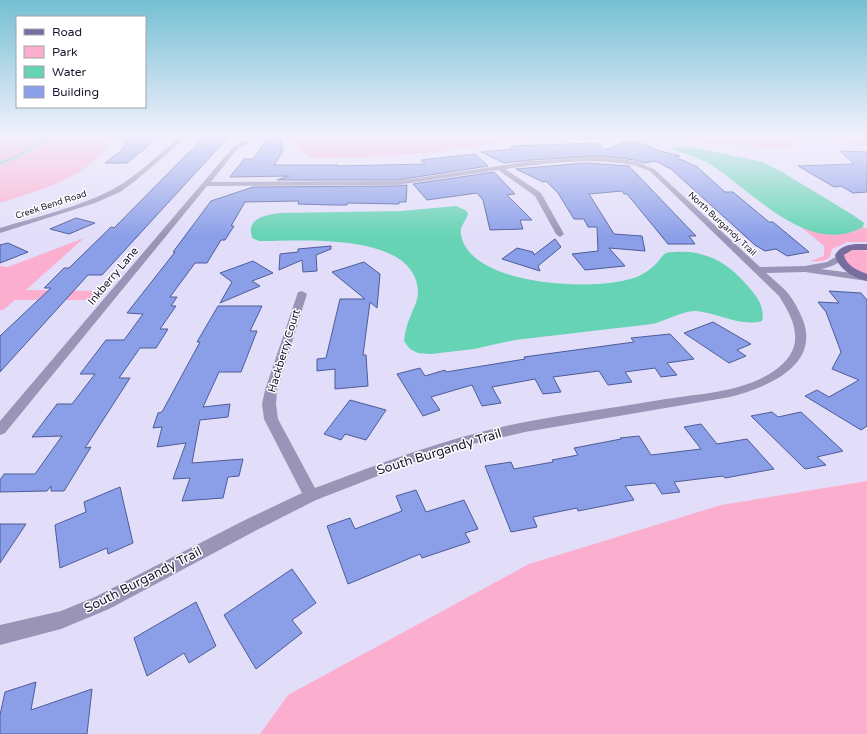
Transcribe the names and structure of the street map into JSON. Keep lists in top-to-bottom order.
{
  "streets": {
    "street": [
      "Creek Bend Road",
      "North Burgandy Trail",
      "Inkberry Lane",
      "Hackberry Court",
      "South Burgandy Trail"
    ]
  },
  "crossings": [
    ["North Burgandy Trail", "Inkberry Lane"],
    ["North Burgandy Trail", "South Burgandy Trail"],
    ["Hackberry Court", "South Burgandy Trail"]
  ],
  "legend": [
    "Road",
    "Park",
    "Water",
    "Building"
  ]
}
